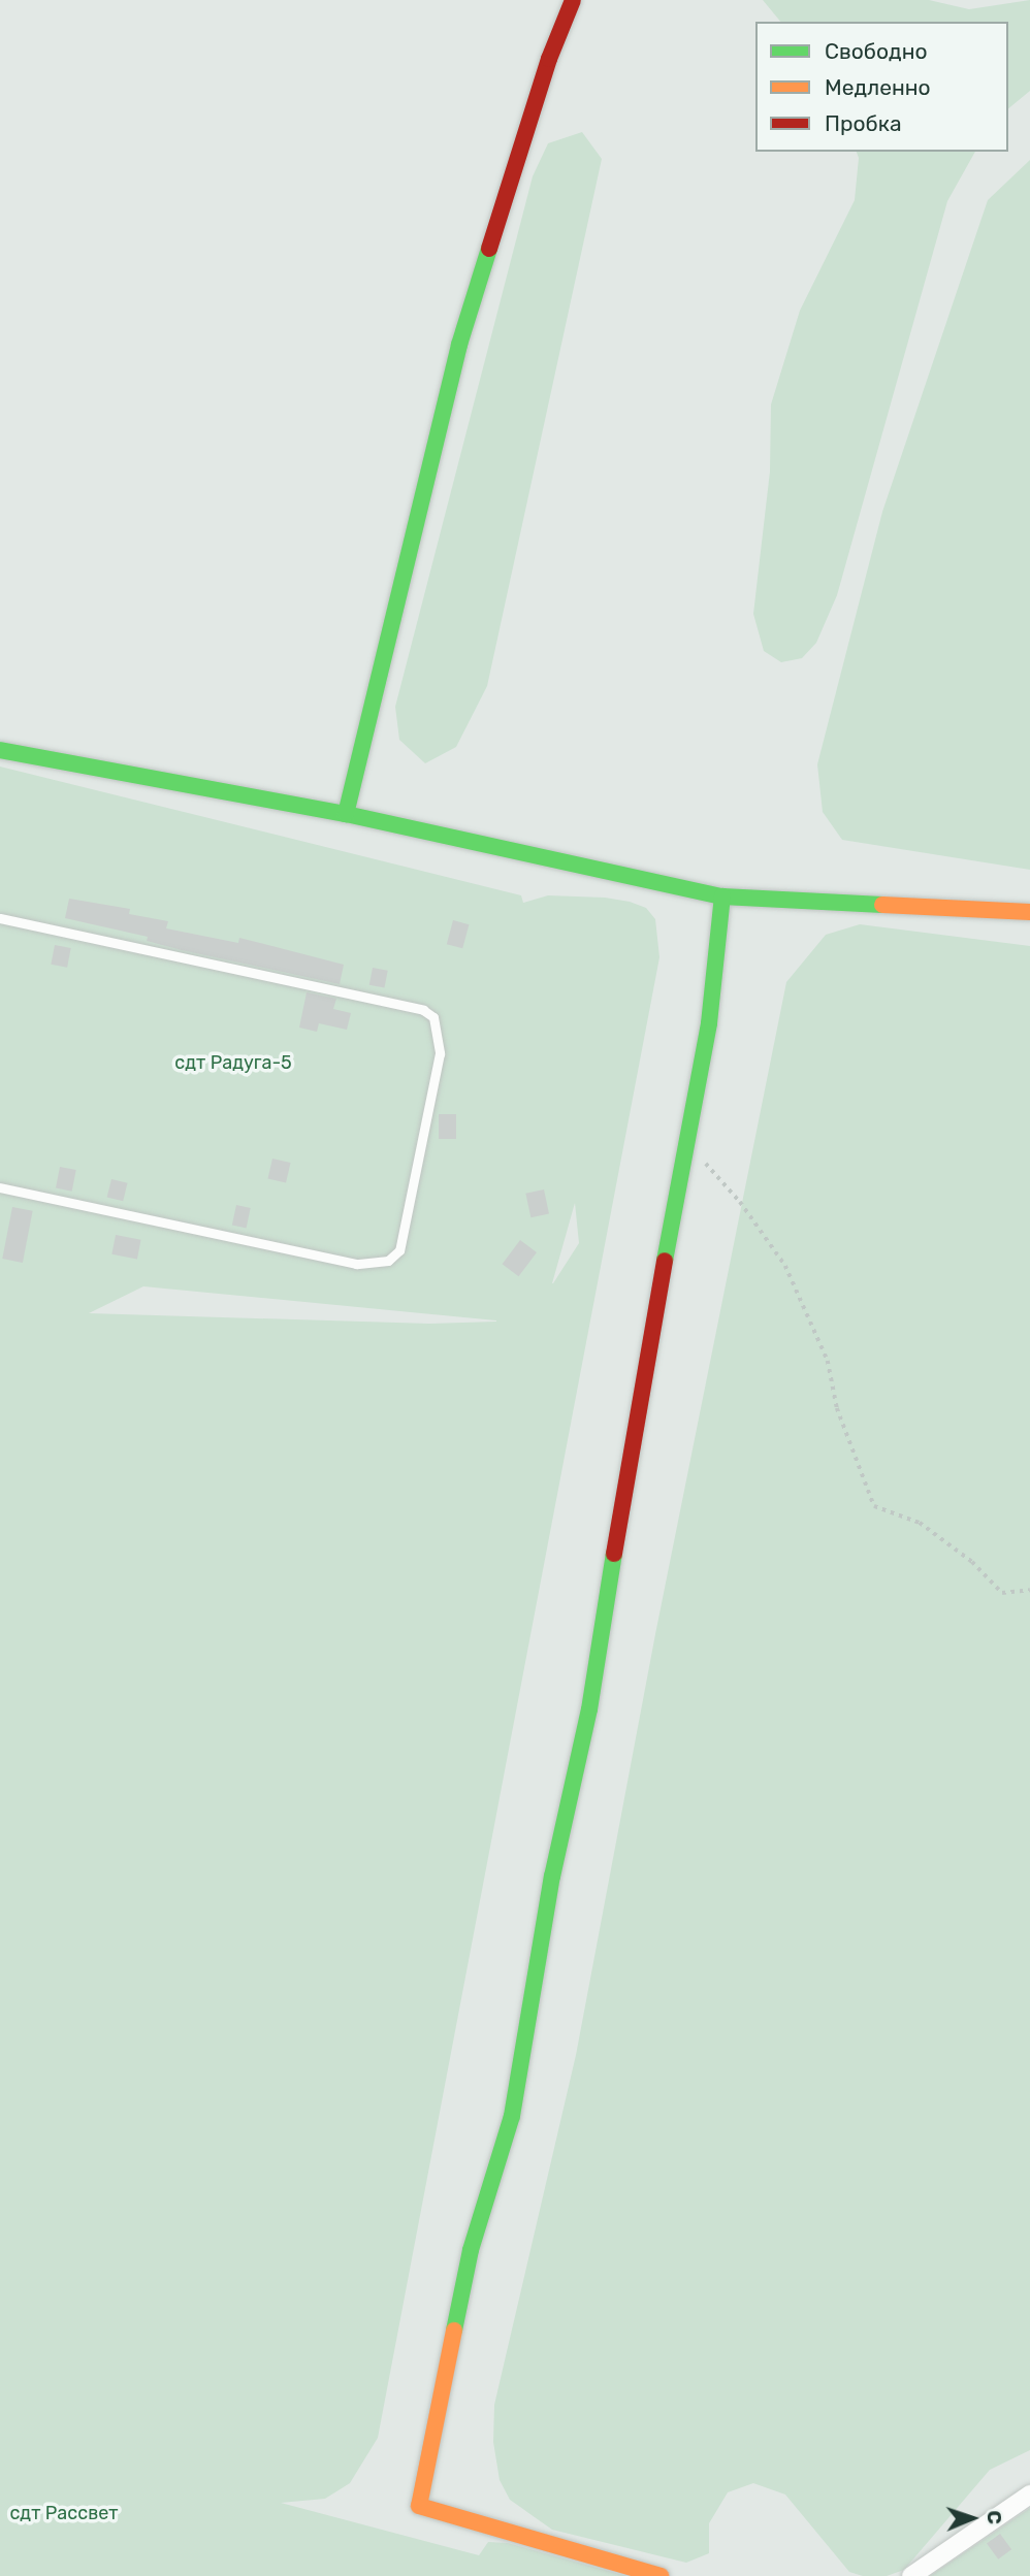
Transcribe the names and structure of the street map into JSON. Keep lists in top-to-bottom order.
{
  "parks": ["сдт Радуга-5", "сдт Рассвет"],
  "legend": ["Свободно", "Медленно", "Пробка"],
  "north": "right"
}
